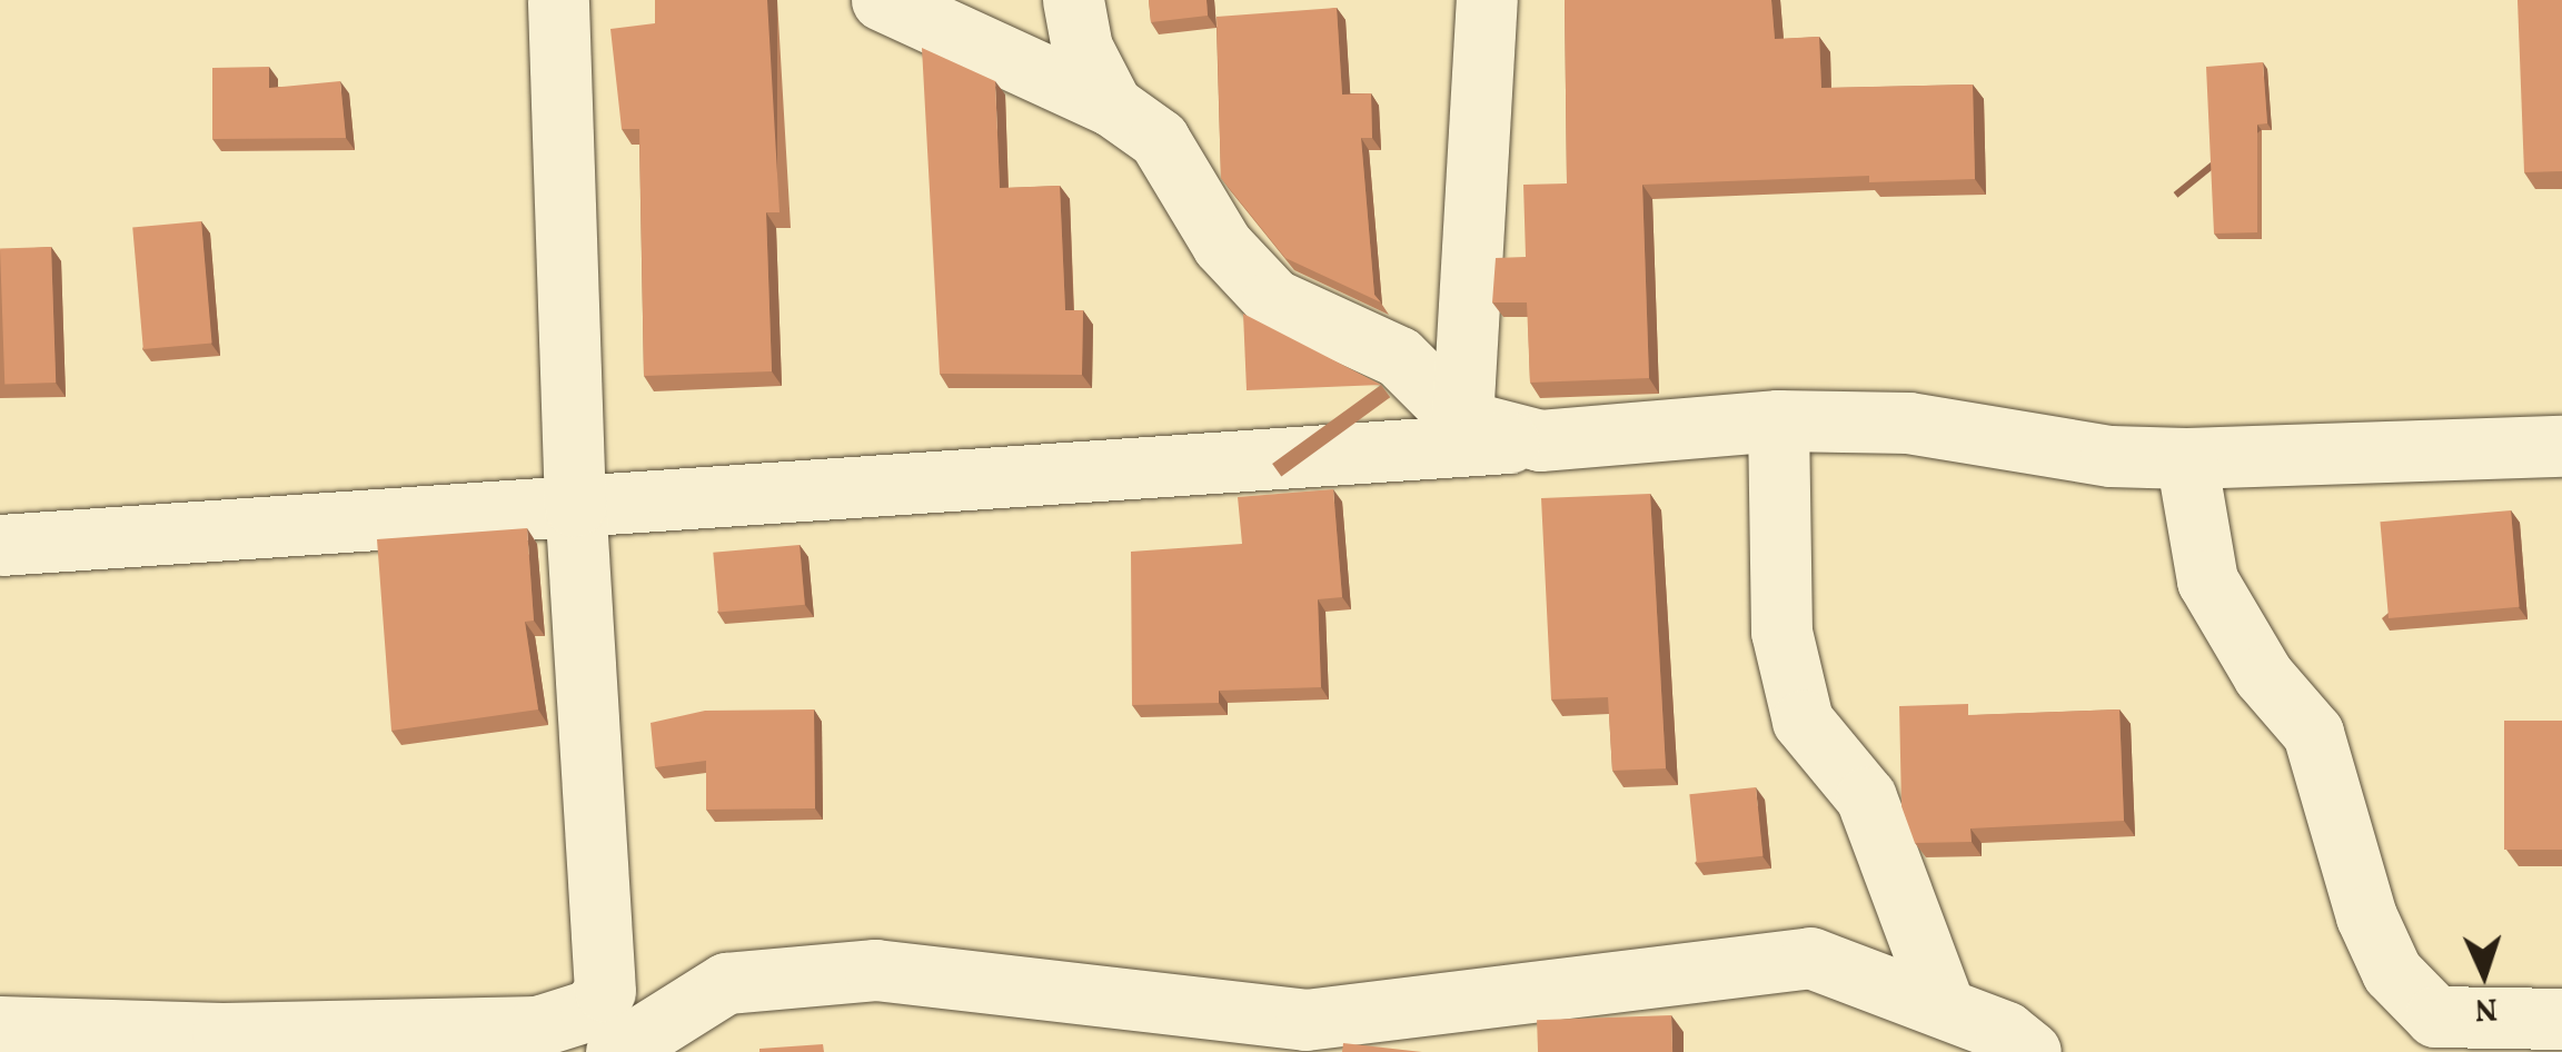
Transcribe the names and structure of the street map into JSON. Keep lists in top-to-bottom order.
{
  "north": "bottom"
}
